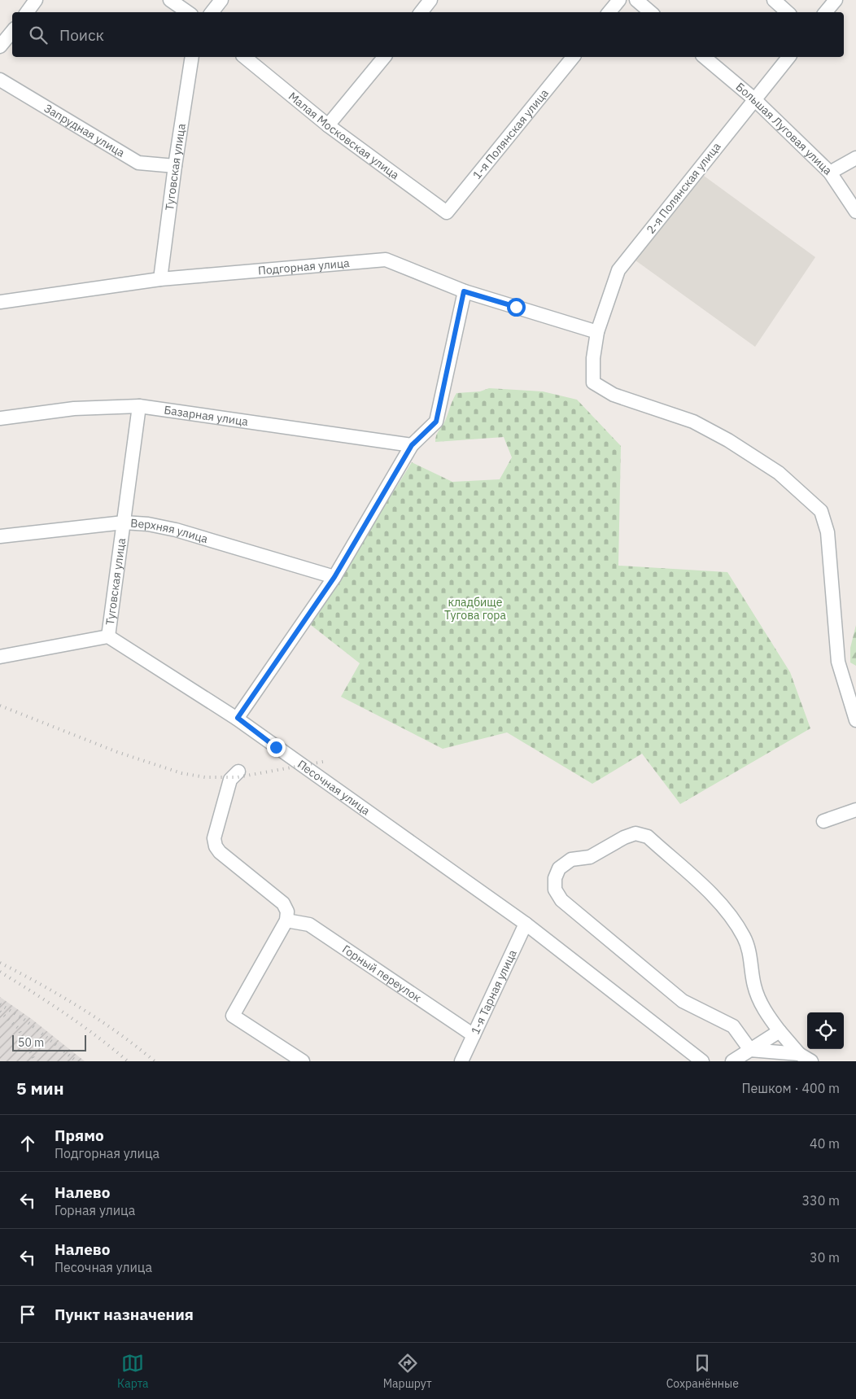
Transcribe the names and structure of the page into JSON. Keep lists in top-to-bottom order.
{
  "streets": {
    "street": [
      "Большая Луговая улица",
      "Запрудная улица",
      "1-я Полянская улица",
      "Малая Московская улица",
      "Туговская улица",
      "2-я Полянская улица",
      "Подгорная улица",
      "Базарная улица",
      "Верхняя улица",
      "Песочная улица",
      "Горный переулок",
      "1-я Тарная улица"
    ]
  },
  "crossings": [
    ["Большая Луговая улица", "2-я Полянская улица"],
    ["Запрудная улица", "Туговская улица"],
    ["1-я Полянская улица", "Малая Московская улица"],
    ["Туговская улица", "Подгорная улица"],
    ["Туговская улица", "Базарная улица"],
    ["Туговская улица", "Верхняя улица"],
    ["Туговская улица", "Песочная улица"],
    ["2-я Полянская улица", "Подгорная улица"],
    ["Песочная улица", "1-я Тарная улица"],
    ["Горный переулок", "1-я Тарная улица"]
  ],
  "parks": ["кладбище Тугова гора"],
  "scale_bar": "50 m",
  "page": {
    "search": "Поиск",
    "scale": "50 m",
    "heading": ["5 мин", "Пешком · 400 m"],
    "list": [
      ["Прямо", "Подгорная улица", "40 m"],
      ["Налево", "Горная улица", "330 m"],
      ["Налево", "Песочная улица", "30 m"],
      "Пункт назначения"
    ],
    "nav": ["Карта", "Маршрут", "Сохранённые"]
  }
}
